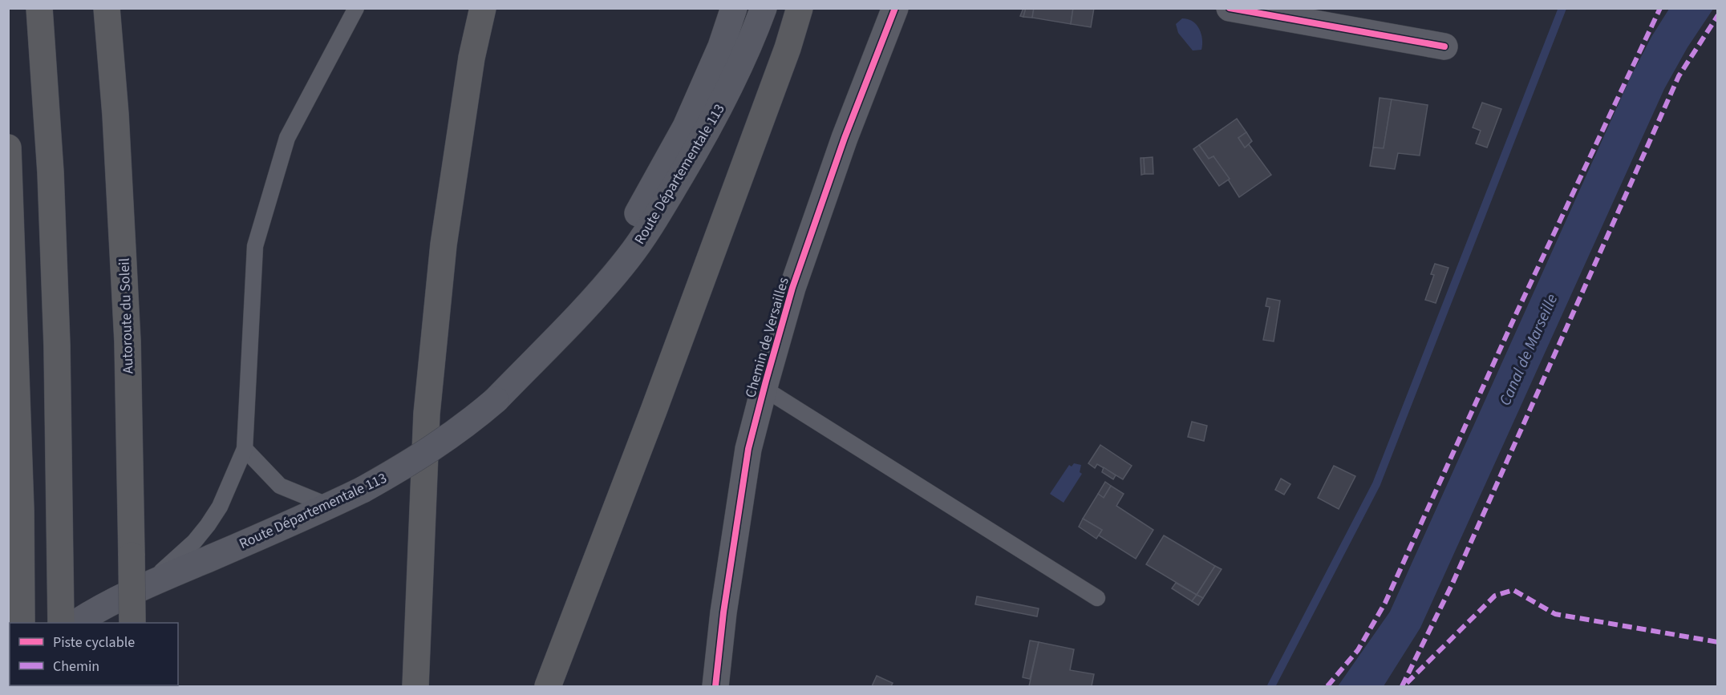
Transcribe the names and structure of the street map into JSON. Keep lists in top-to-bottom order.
{
  "streets": {
    "highway": ["Autoroute du Soleil"],
    "main road": ["Route Départementale 113"],
    "street": ["Chemin de Versailles"]
  },
  "water": ["Canal de Marseille"],
  "legend": ["Piste cyclable", "Chemin"]
}
